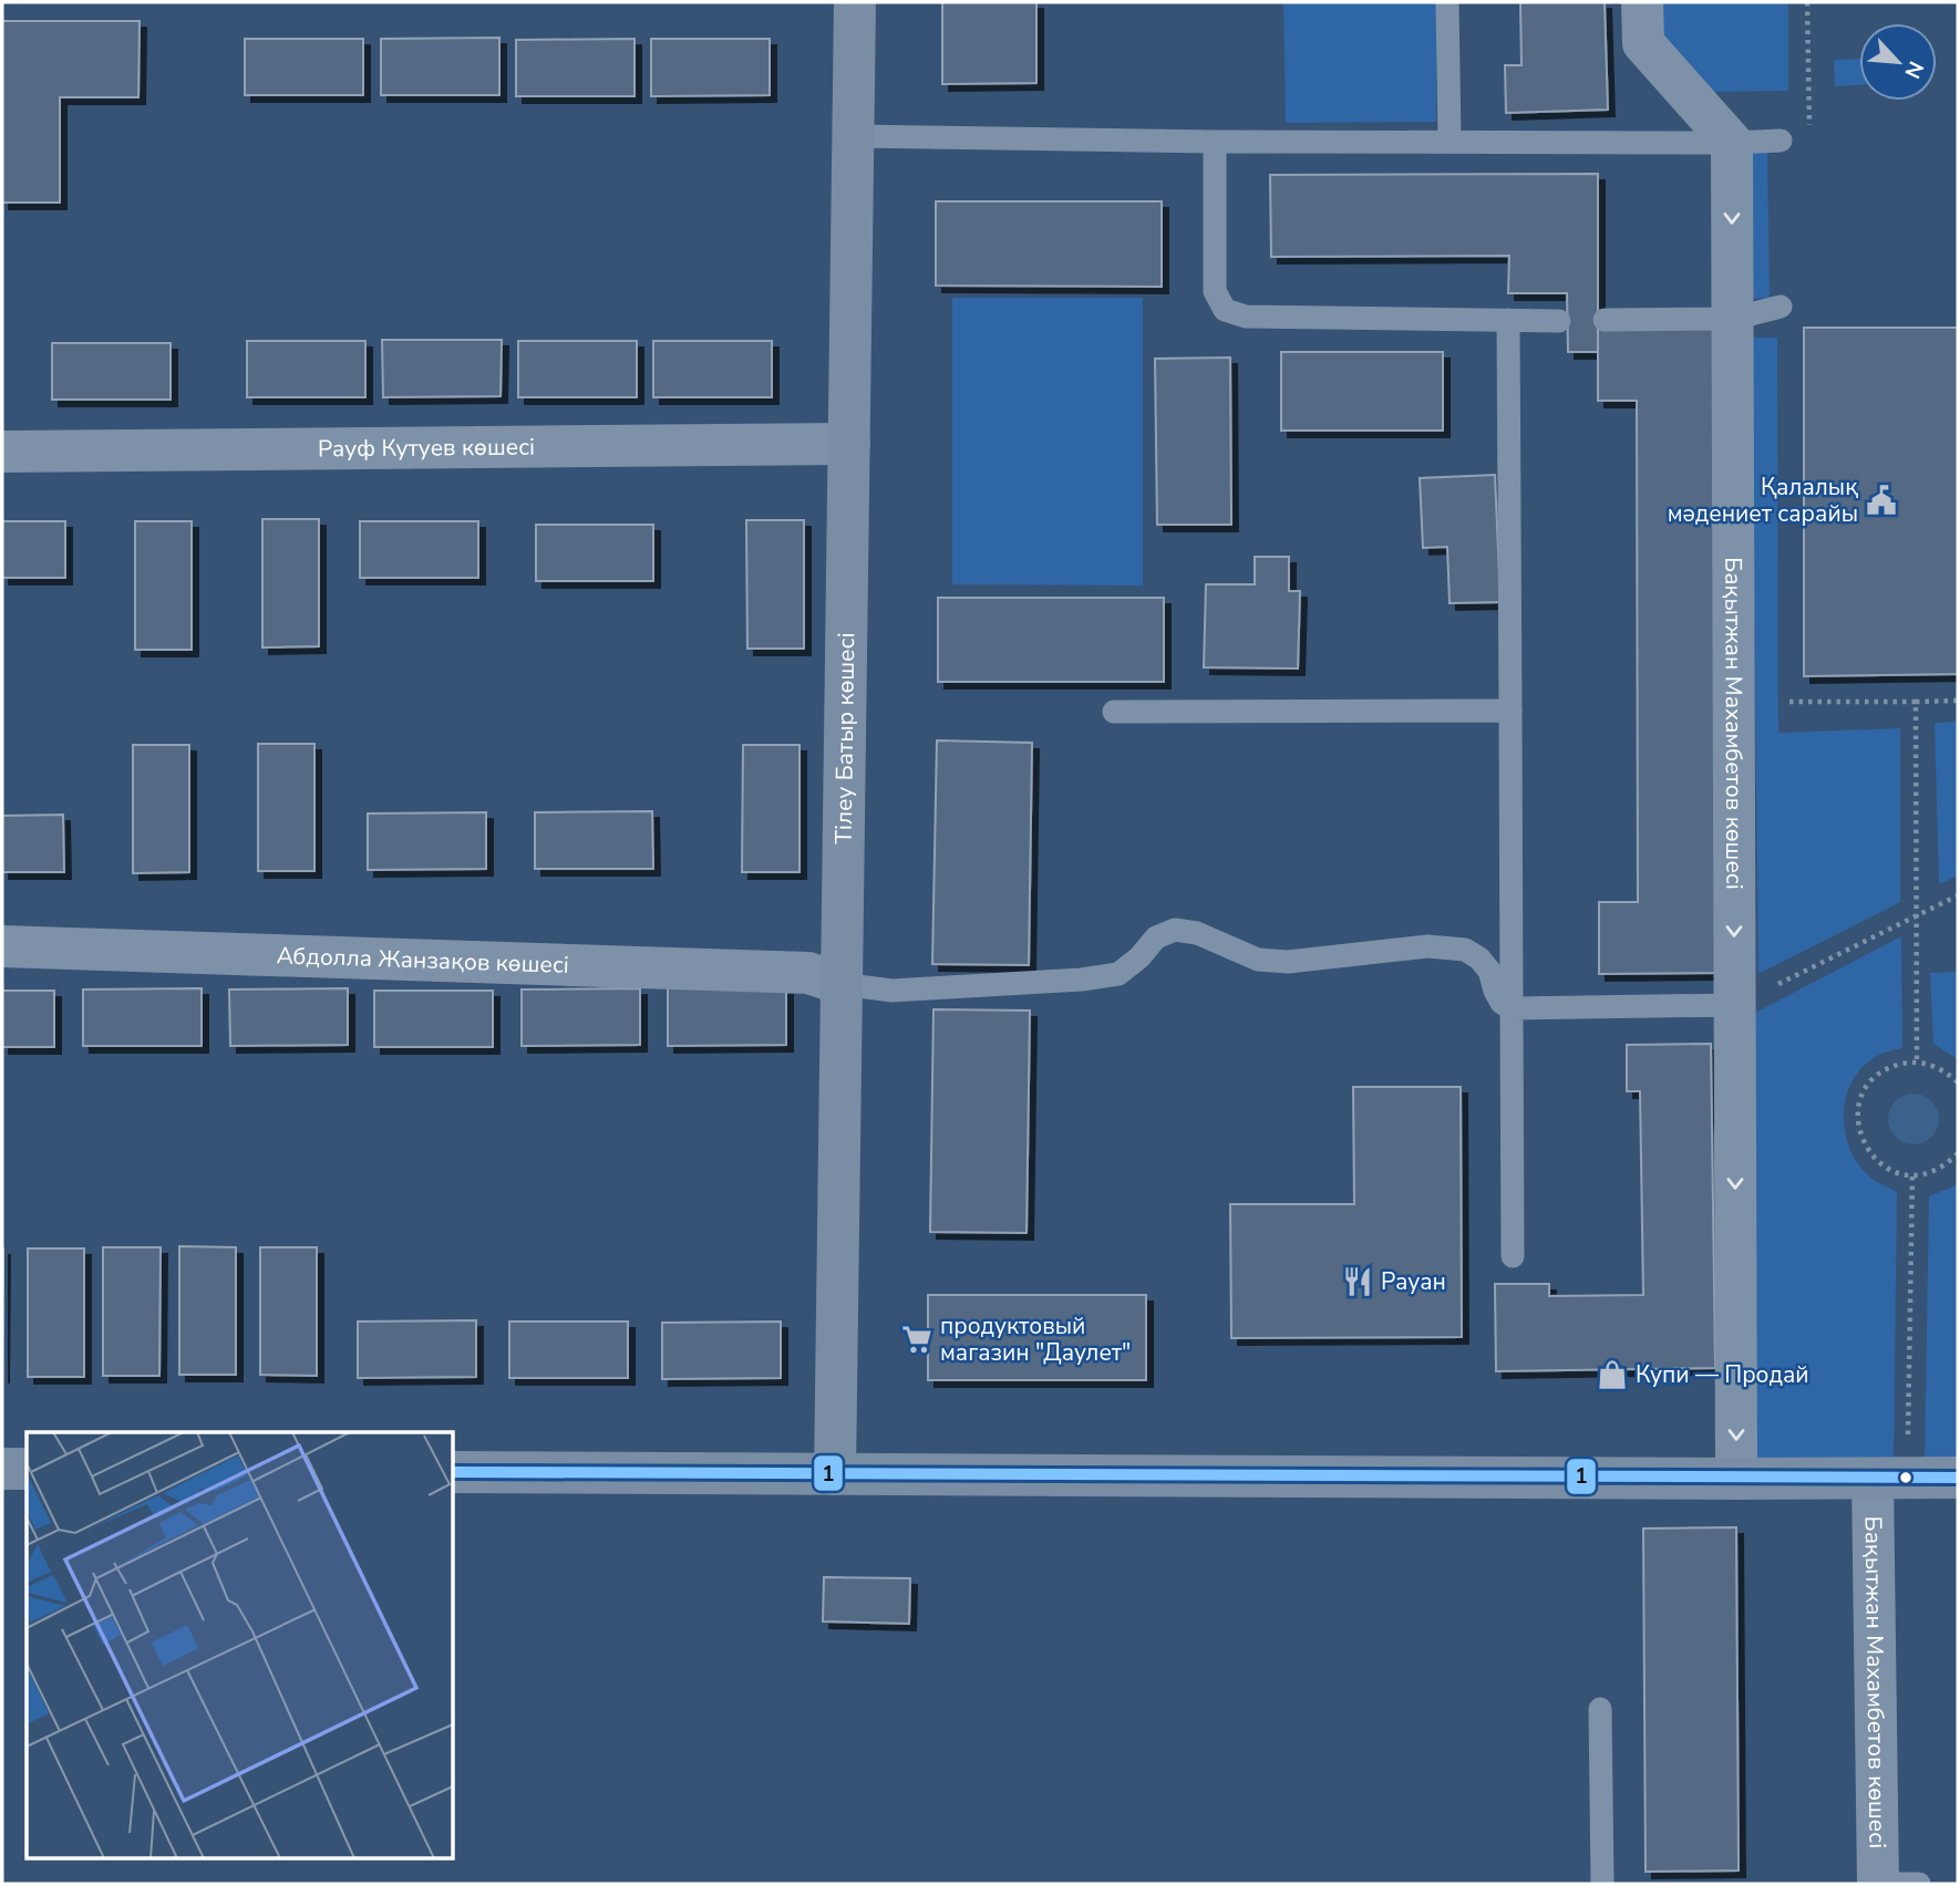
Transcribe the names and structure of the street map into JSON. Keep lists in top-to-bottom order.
{
  "streets": {
    "street": [
      "Рауф Кутуев көшесі",
      "Бақытжан Махамбетов көшесі",
      "Тілеу Батыр көшесі",
      "Абдолла Жанзақов көшесі"
    ]
  },
  "crossings": [
    ["Рауф Кутуев көшесі", "Тілеу Батыр көшесі"],
    ["Тілеу Батыр көшесі", "Абдолла Жанзақов көшесі"]
  ],
  "one_way": ["Бақытжан Махамбетов көшесі"],
  "places": {
    "public building": ["Қалалық мәдениет сарайы"],
    "restaurant": ["Рауан"],
    "supermarket": ["продуктовый магазин \"Даулет\""],
    "shop": ["Купи — Продай"]
  },
  "lines": ["transit line 1"],
  "north": "bottom right"
}
